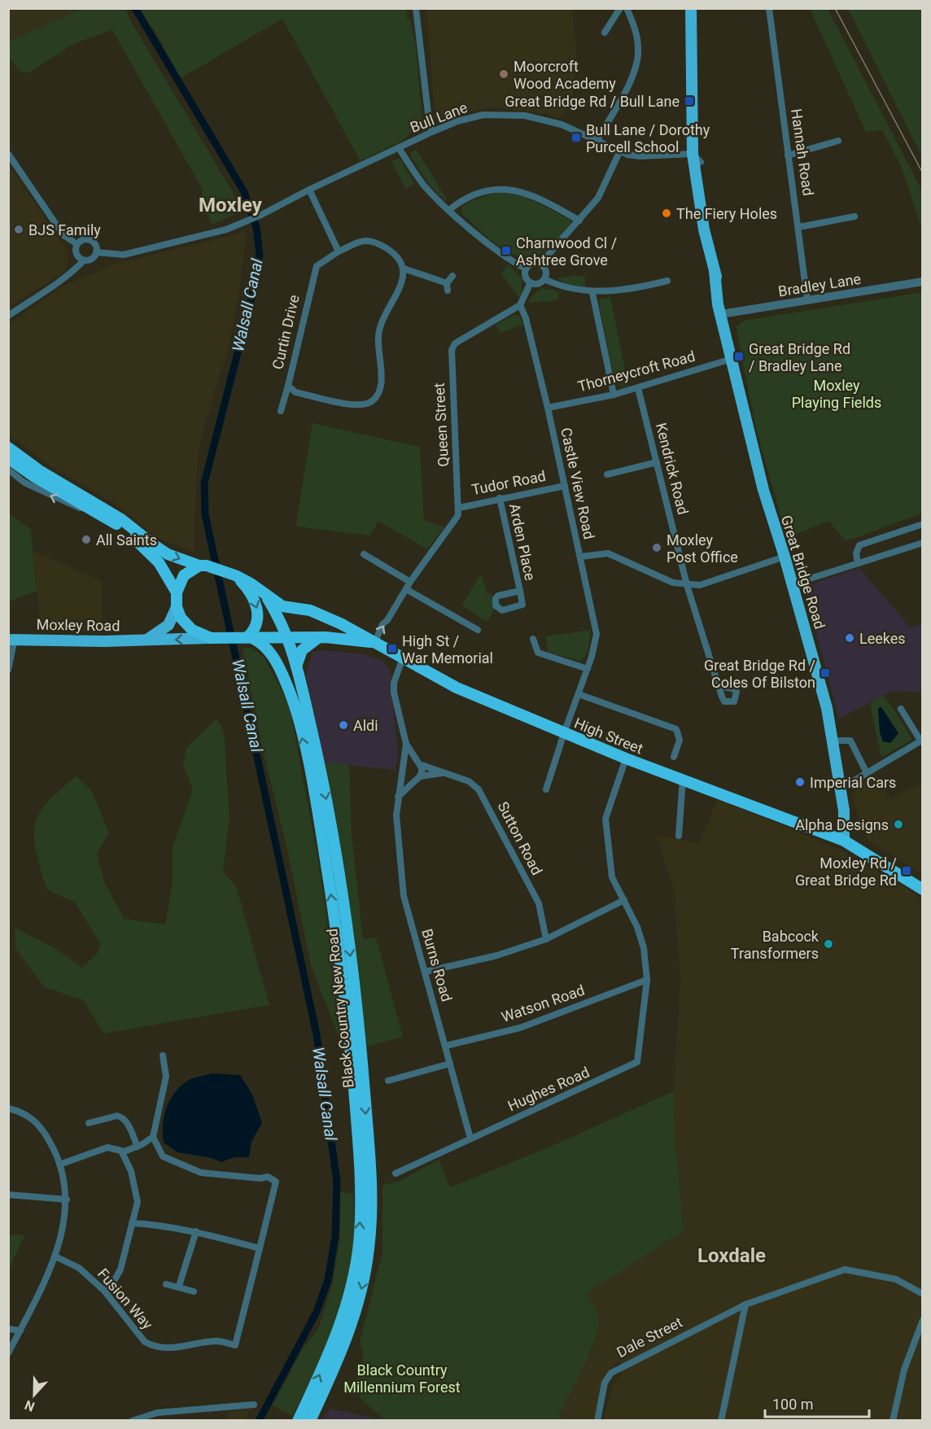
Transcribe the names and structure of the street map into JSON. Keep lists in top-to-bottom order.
{
  "streets": {
    "highway": ["High Street", "Black Country New Road"],
    "main road": ["Great Bridge Road", "Moxley Road"],
    "street": [
      "Bull Lane",
      "Hannah Road",
      "Bradley Lane",
      "Curtin Drive",
      "Thorneycroft Road",
      "Queen Street",
      "Kendrick Road",
      "Tudor Road",
      "Castle View Road",
      "Arden Place",
      "Sutton Road",
      "Burns Road",
      "Watson Road",
      "Hughes Road",
      "Fusion Way",
      "Dale Street"
    ]
  },
  "crossings": [
    ["Bull Lane", "Great Bridge Road"],
    ["Hannah Road", "Bradley Lane"],
    ["Bradley Lane", "Great Bridge Road"],
    ["Thorneycroft Road", "Kendrick Road"],
    ["Thorneycroft Road", "Castle View Road"],
    ["Thorneycroft Road", "Great Bridge Road"],
    ["Queen Street", "Tudor Road"],
    ["Queen Street", "Castle View Road"],
    ["Queen Street", "High Street"],
    ["Tudor Road", "Castle View Road"],
    ["Tudor Road", "Arden Place"],
    ["Castle View Road", "High Street"],
    ["Great Bridge Road", "High Street"],
    ["Moxley Road", "High Street"],
    ["Moxley Road", "Black Country New Road"],
    ["High Street", "Black Country New Road"],
    ["Sutton Road", "Burns Road"],
    ["Burns Road", "Watson Road"],
    ["Burns Road", "Hughes Road"],
    ["Watson Road", "Hughes Road"]
  ],
  "districts": ["Moxley", "Loxdale"],
  "water": ["Walsall Canal"],
  "parks": ["Moxley Playing Fields", "Black Country Millennium Forest"],
  "places": {
    "other": [
      "Moorcroft Wood Academy",
      "The Fiery Holes",
      "BJS Family",
      "All Saints",
      "Moxley Post Office",
      "Leekes",
      "Aldi",
      "Imperial Cars",
      "Alpha Designs",
      "Babcock Transformers"
    ],
    "transit": [
      "Great Bridge Rd / Bull Lane",
      "Bull Lane / Dorothy Purcell School",
      "Charnwood Cl / Ashtree Grove",
      "Great Bridge Rd / Bradley Lane",
      "High St / War Memorial",
      "Great Bridge Rd / Coles Of Bilston",
      "Moxley Rd / Great Bridge Rd"
    ]
  },
  "scale_bar": "100 m",
  "north": "bottom"
}
